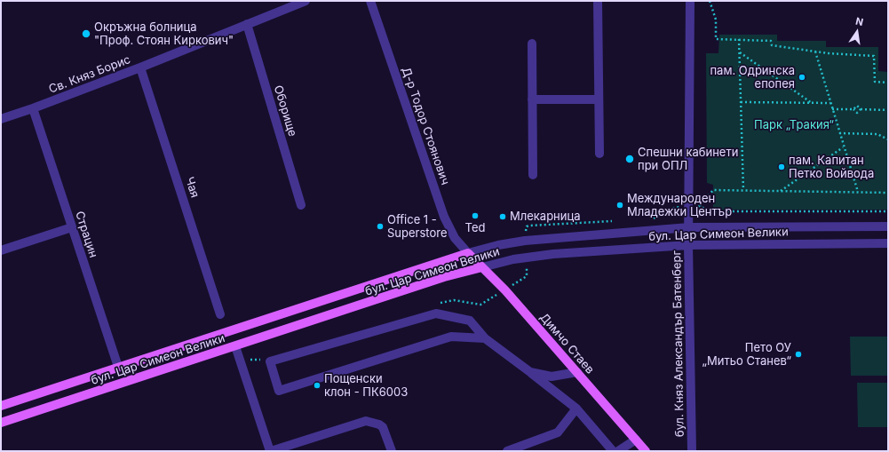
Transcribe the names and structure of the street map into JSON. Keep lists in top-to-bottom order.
{
  "streets": {
    "main road": ["бул. Цар Симеон Велики", "Димчо Стаев"],
    "street": [
      "Св. Княз Борис",
      "Оборище",
      "Д-р Тодор Стоянович",
      "Чая",
      "Страцин",
      "бул. Княз Александър Батенберг"
    ]
  },
  "crossings": [
    ["Св. Княз Борис", "Оборище"],
    ["Св. Княз Борис", "Чая"],
    ["Св. Княз Борис", "Страцин"],
    ["Д-р Тодор Стоянович", "бул. Цар Симеон Велики"],
    ["Д-р Тодор Стоянович", "Димчо Стаев"],
    ["Страцин", "бул. Цар Симеон Велики"],
    ["бул. Цар Симеон Велики", "Димчо Стаев"],
    ["бул. Цар Симеон Велики", "бул. Княз Александър Батенберг"]
  ],
  "parks": ["Парк „Тракия“"],
  "places": [
    "Окръжна болница \"Проф. Стоян Киркович\"",
    "пам. Одринска епопея",
    "Спешни кабинети при ОПЛ",
    "пам. Капитан Петко Войвода",
    "Международен Младежки Център",
    "Ted",
    "Млекарница",
    "Office 1 - Superstore",
    "Пето ОУ „Митьо Станев“",
    "Пощенски клон - ПК6003"
  ],
  "north": "top"
}
